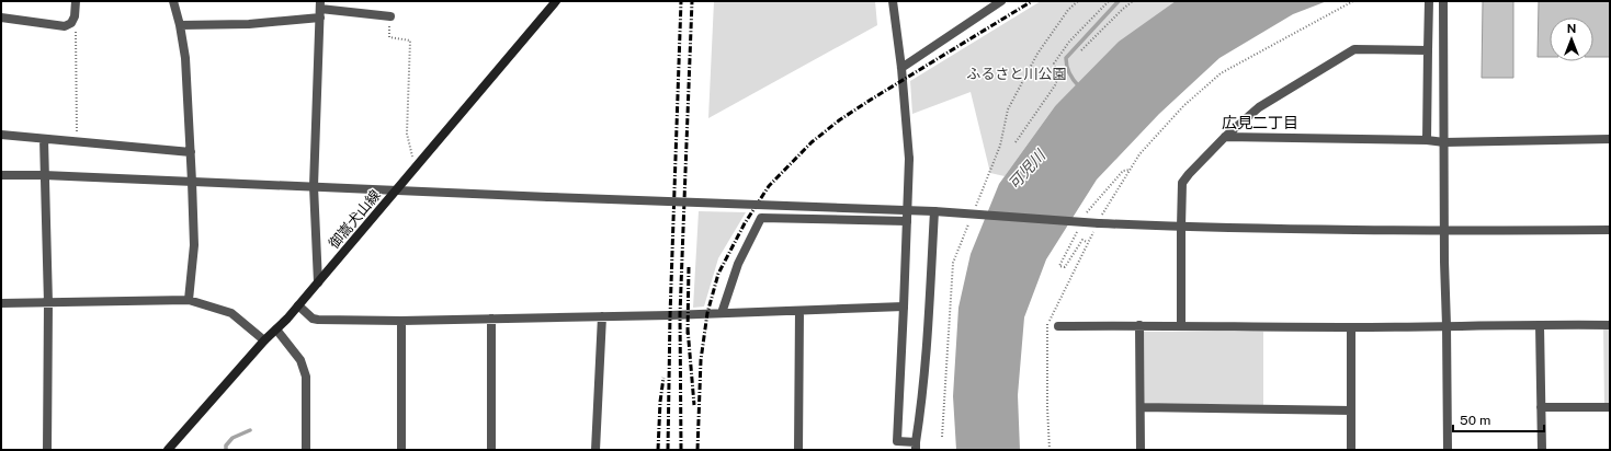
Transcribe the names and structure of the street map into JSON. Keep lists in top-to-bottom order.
{
  "streets": {
    "main road": ["御嵩犬山線"]
  },
  "districts": ["広見二丁目"],
  "water": ["可児川"],
  "parks": ["ふるさと川公園"],
  "scale_bar": "50 m",
  "north": "top"
}
